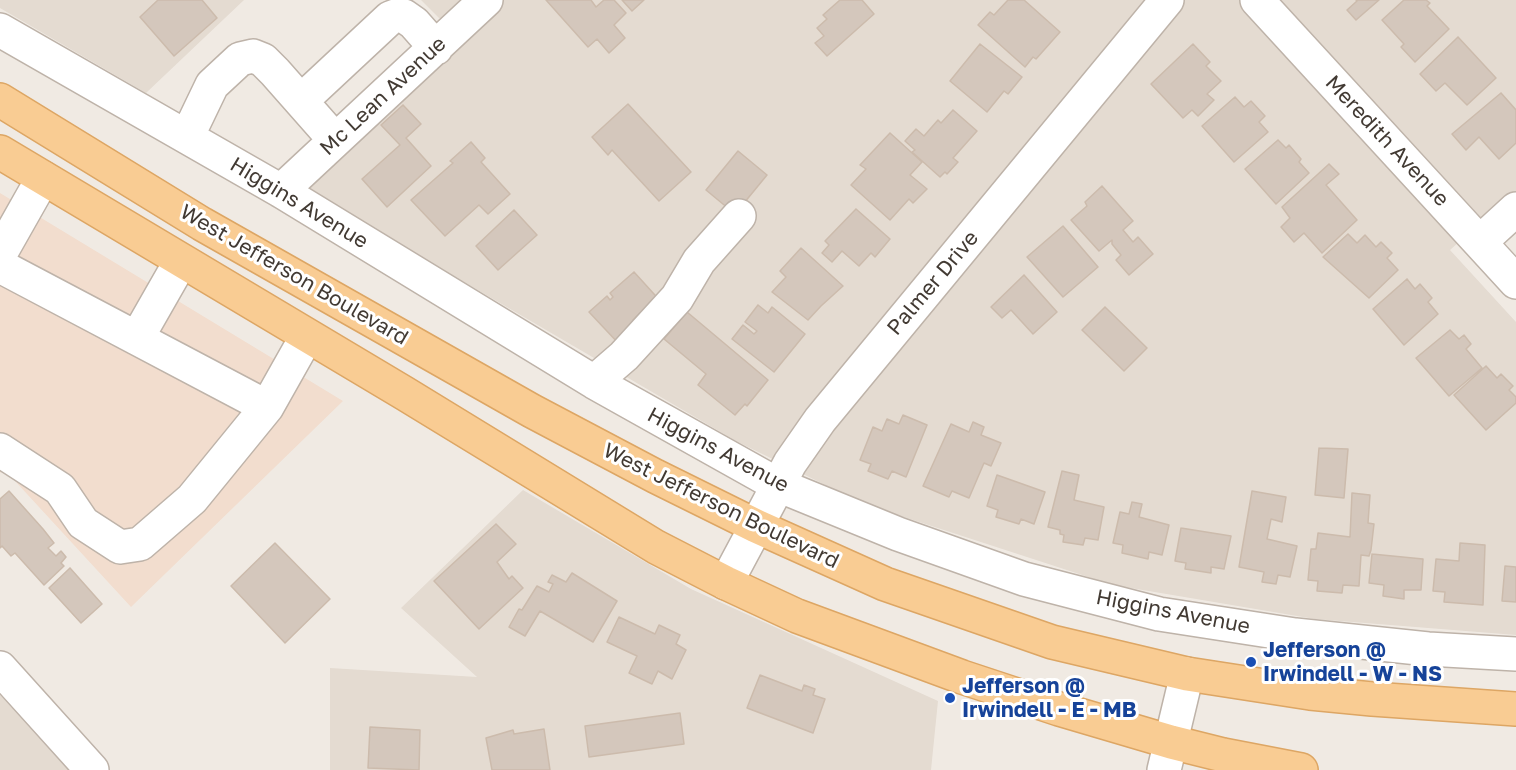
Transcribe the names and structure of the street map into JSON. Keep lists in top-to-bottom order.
{
  "streets": {
    "main road": ["West Jefferson Boulevard"],
    "street": [
      "Mc Lean Avenue",
      "Meredith Avenue",
      "Higgins Avenue",
      "Palmer Drive"
    ]
  },
  "crossings": [
    ["Mc Lean Avenue", "Higgins Avenue"],
    ["Higgins Avenue", "Palmer Drive"],
    ["West Jefferson Boulevard", "Palmer Drive"]
  ],
  "places": ["Jefferson @ Irwindell - W - NS", "Jefferson @ Irwindell - E - MB"]
}
